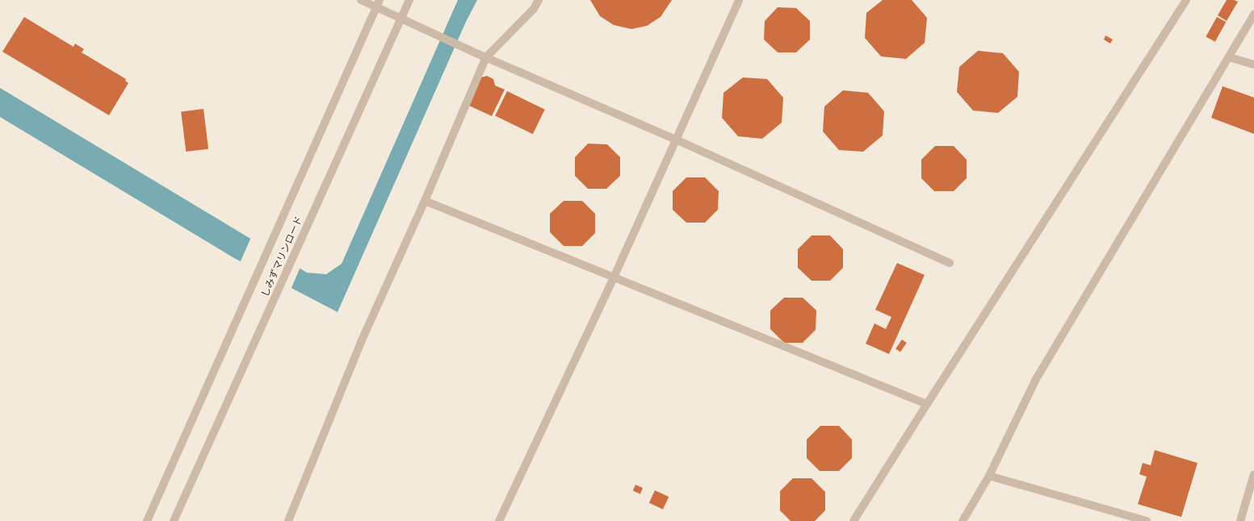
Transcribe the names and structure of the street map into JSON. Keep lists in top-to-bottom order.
{
  "streets": {
    "street": ["しみずマリンロード"]
  }
}
